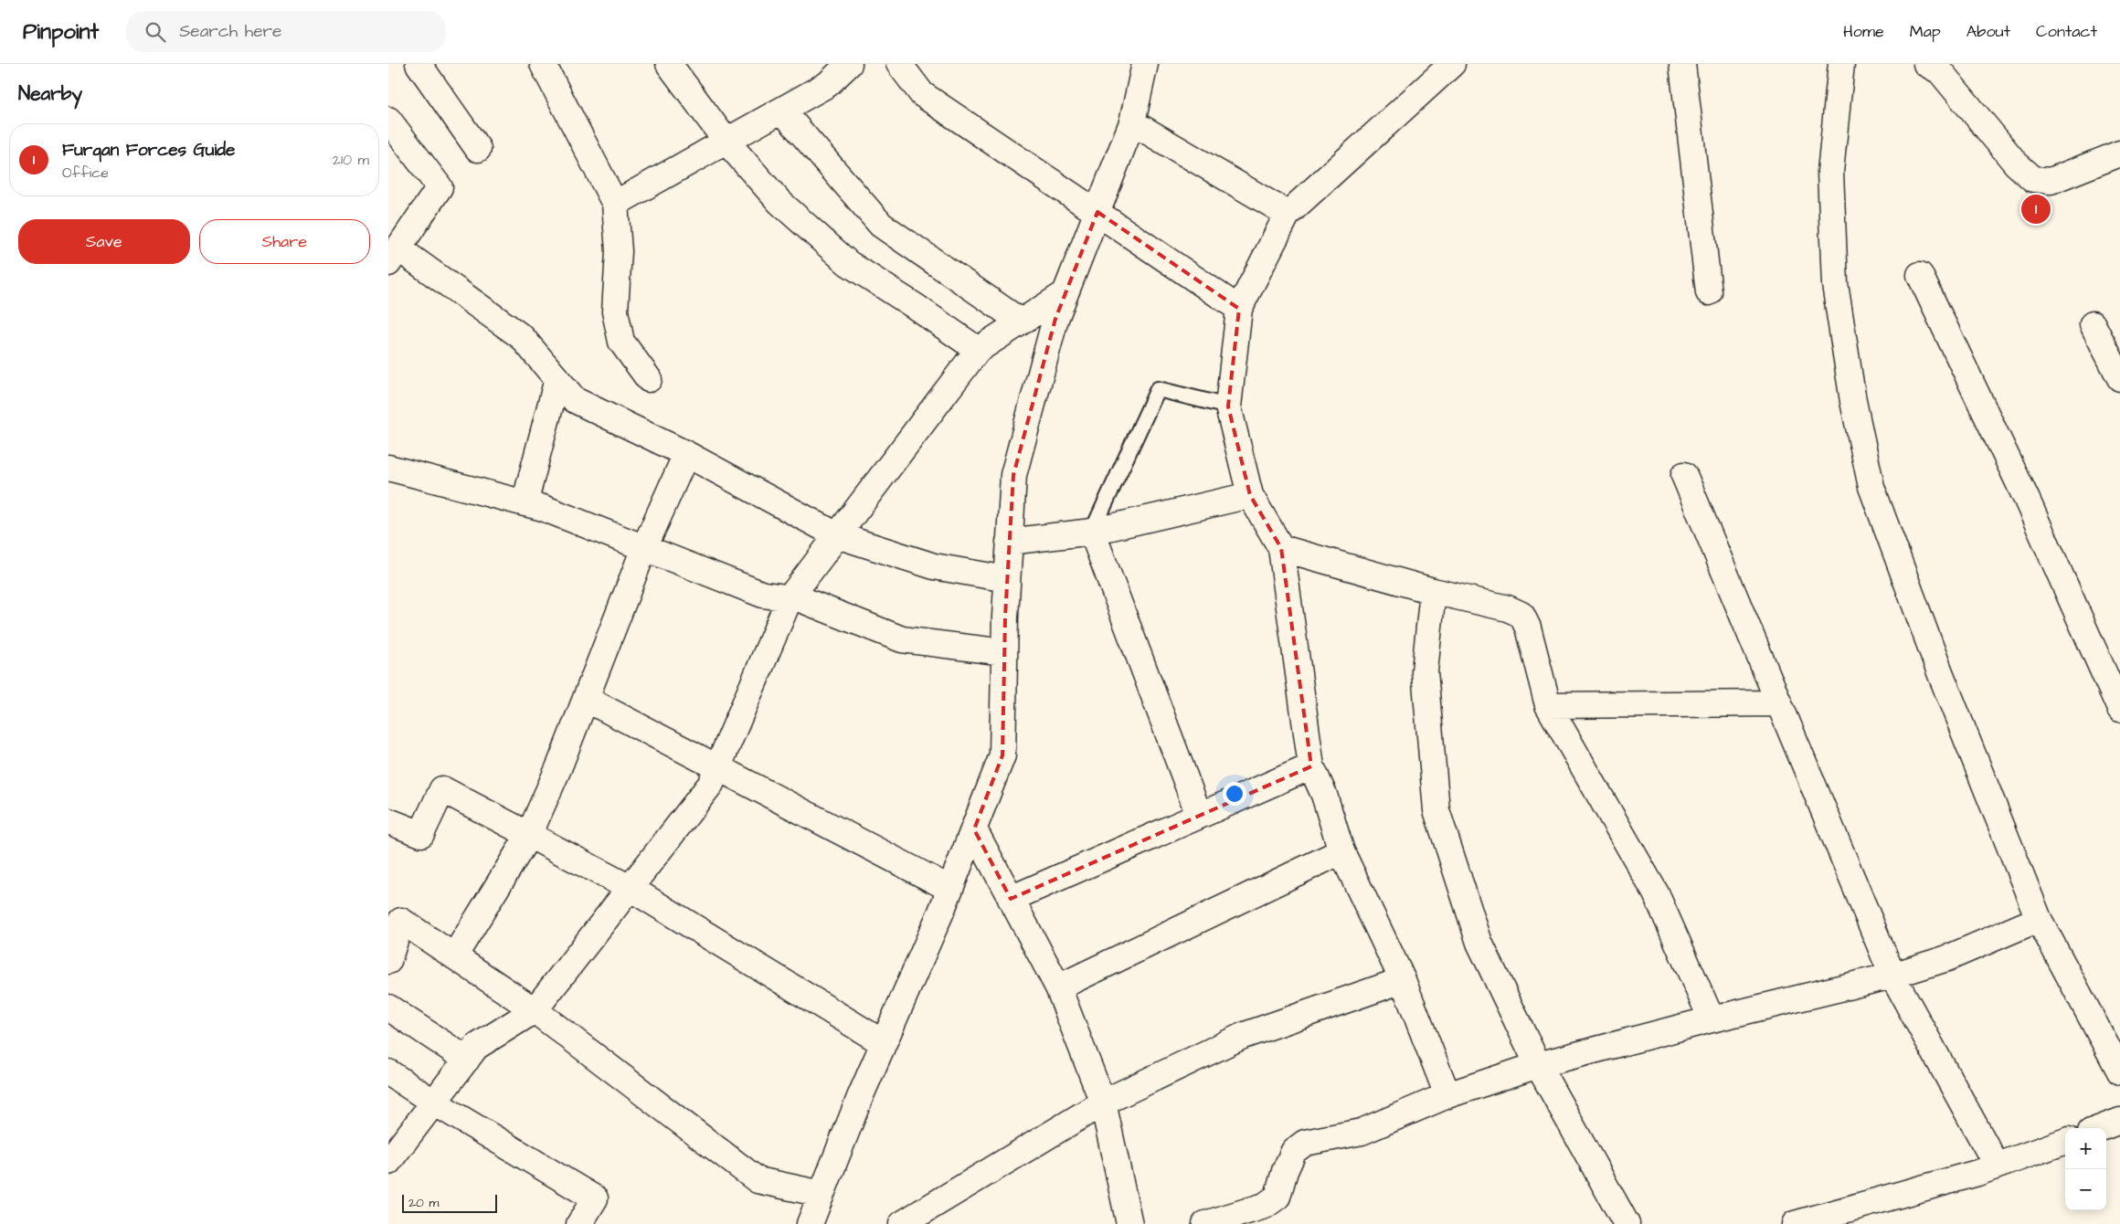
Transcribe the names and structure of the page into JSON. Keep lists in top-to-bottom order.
{
  "scale_bar": "20 m",
  "page": {
    "header": "Pinpoint",
    "search": "Search here",
    "nav": [
      "Home",
      "Map",
      "About",
      "Contact"
    ],
    "heading": "Nearby",
    "list": [
      {
        "mark": "1",
        "name": "Furqan Forces Guide",
        "note": "Office",
        "value": "210 m"
      }
    ],
    "pins": "1",
    "buttons": ["Save", "Share"],
    "map_buttons": ["+", "−"],
    "scale": "20 m"
  }
}
